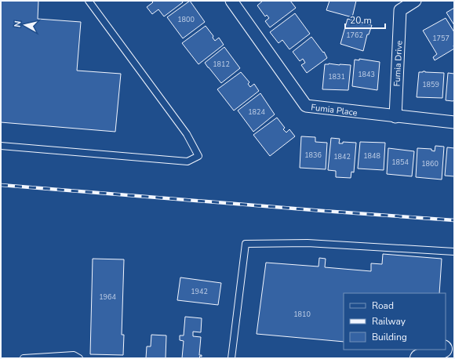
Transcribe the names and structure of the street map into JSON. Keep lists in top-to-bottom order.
{
  "streets": {
    "street": ["Fumia Drive", "Fumia Place"]
  },
  "crossings": [
    ["Fumia Drive", "Fumia Place"]
  ],
  "house_numbers": [
    "1800",
    "1762",
    "1757",
    "1812",
    "1843",
    "1831",
    "1859",
    "1824",
    "1836",
    "1848",
    "1842",
    "1854",
    "1860",
    "1942",
    "1964",
    "1810"
  ],
  "legend": ["Road", "Railway", "Building"],
  "scale_bar": "20 m",
  "north": "left"
}
